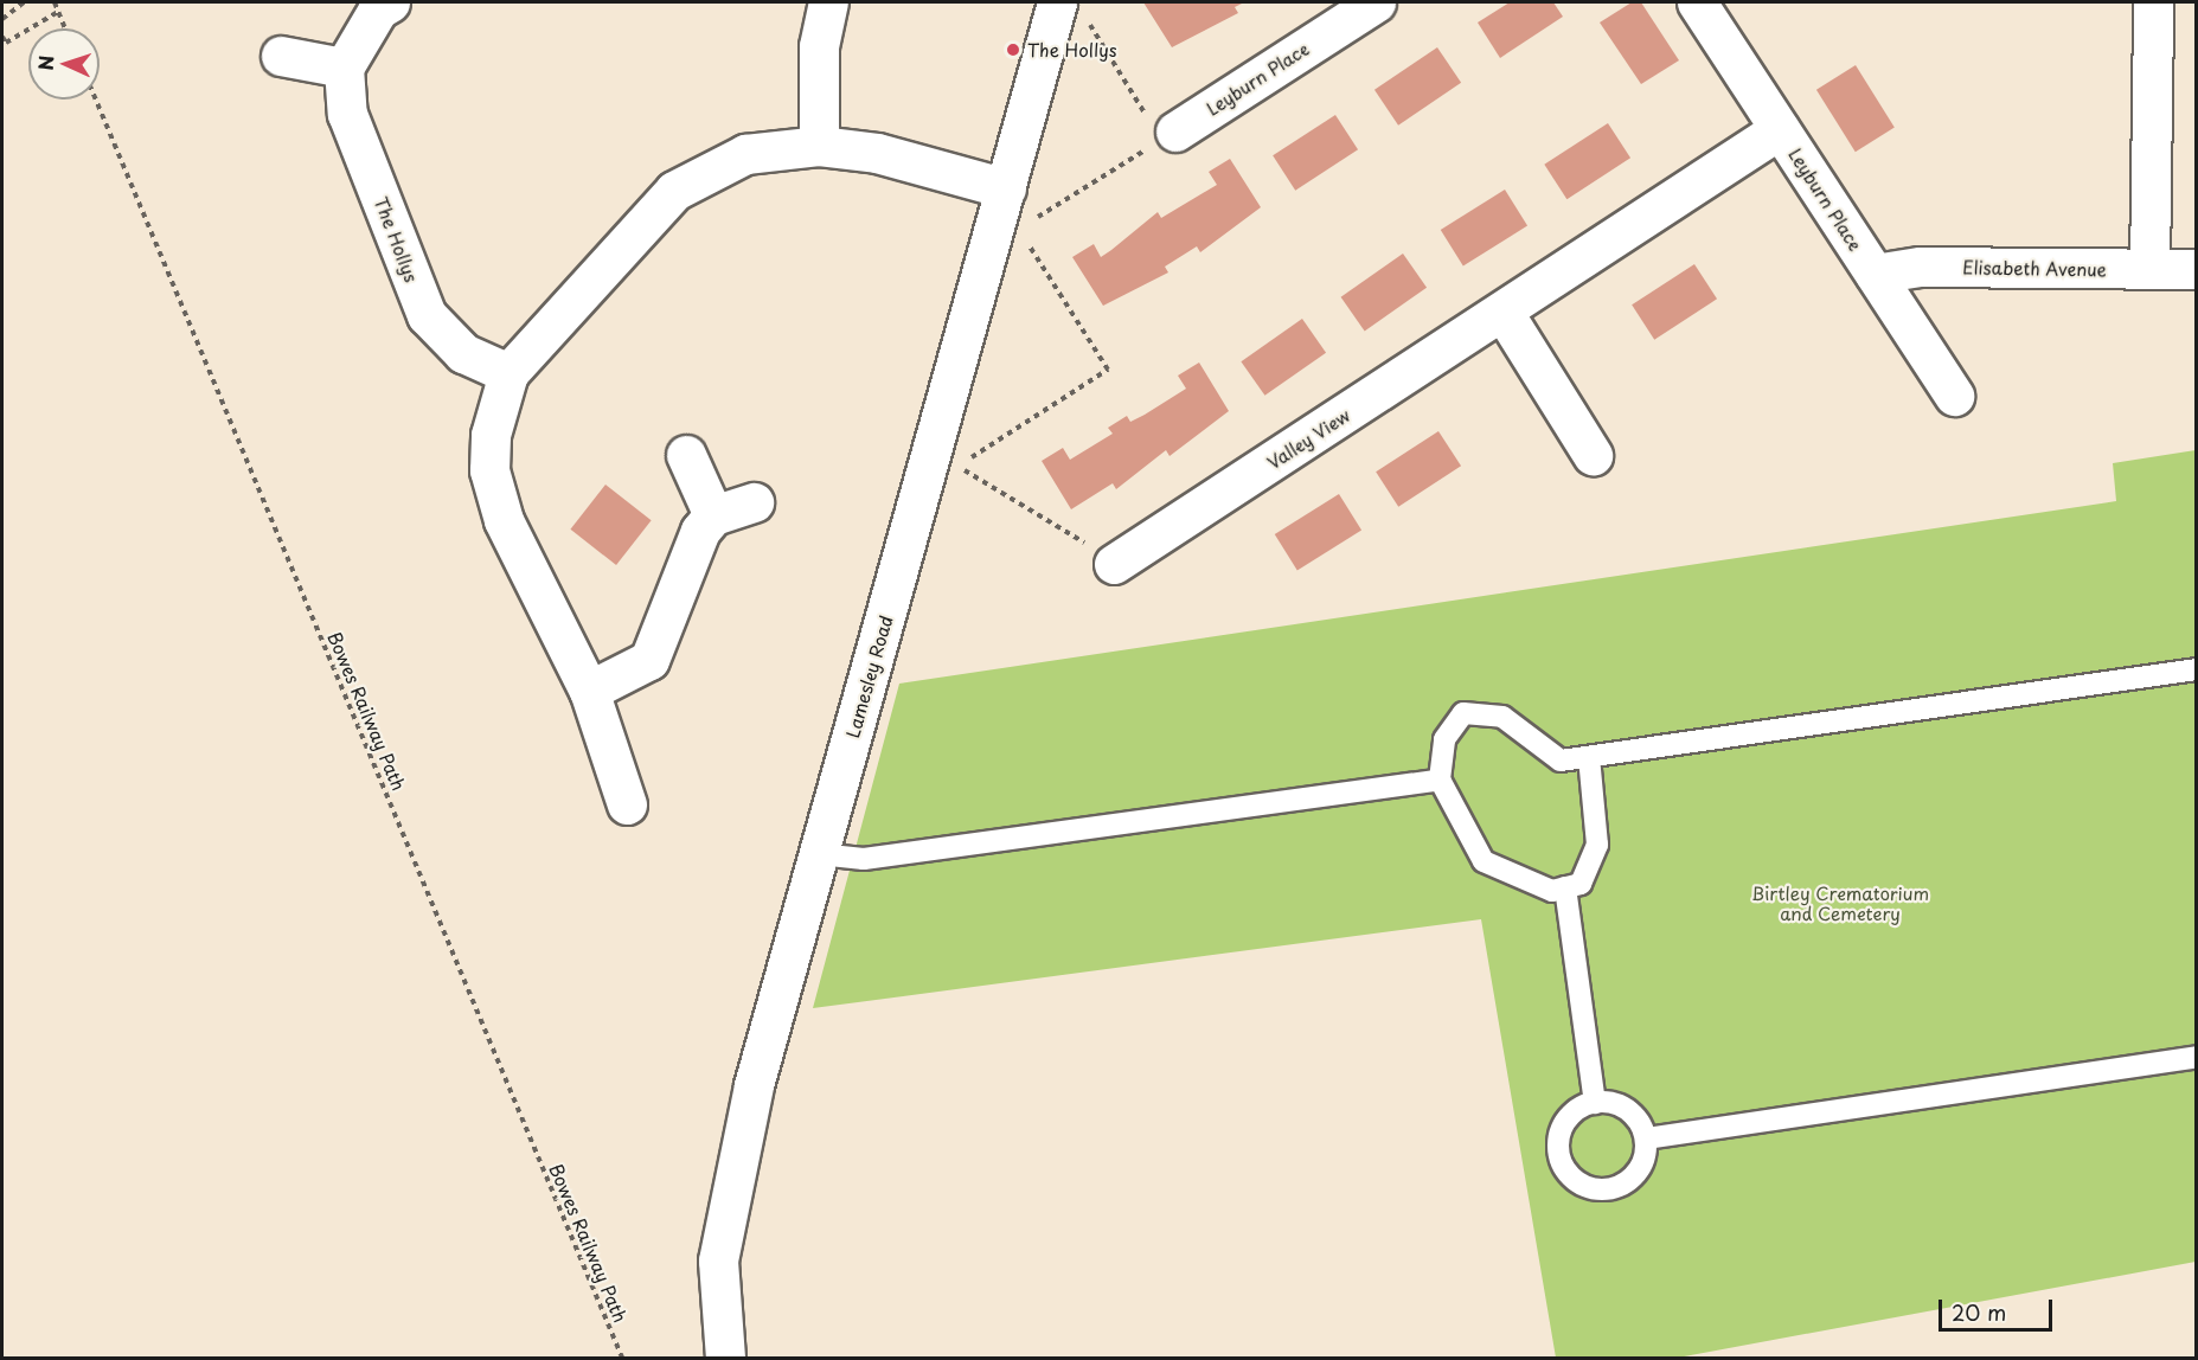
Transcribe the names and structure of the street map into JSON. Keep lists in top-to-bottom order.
{
  "streets": {
    "street": [
      "Leyburn Place",
      "The Hollys",
      "Elisabeth Avenue",
      "Valley View",
      "Lamesley Road"
    ],
    "path": ["Bowes Railway Path"]
  },
  "crossings": [
    ["Leyburn Place", "Elisabeth Avenue"],
    ["Leyburn Place", "Valley View"]
  ],
  "parks": ["Birtley Crematorium and Cemetery"],
  "places": ["The Hollys"],
  "scale_bar": "20 m",
  "north": "left"
}
